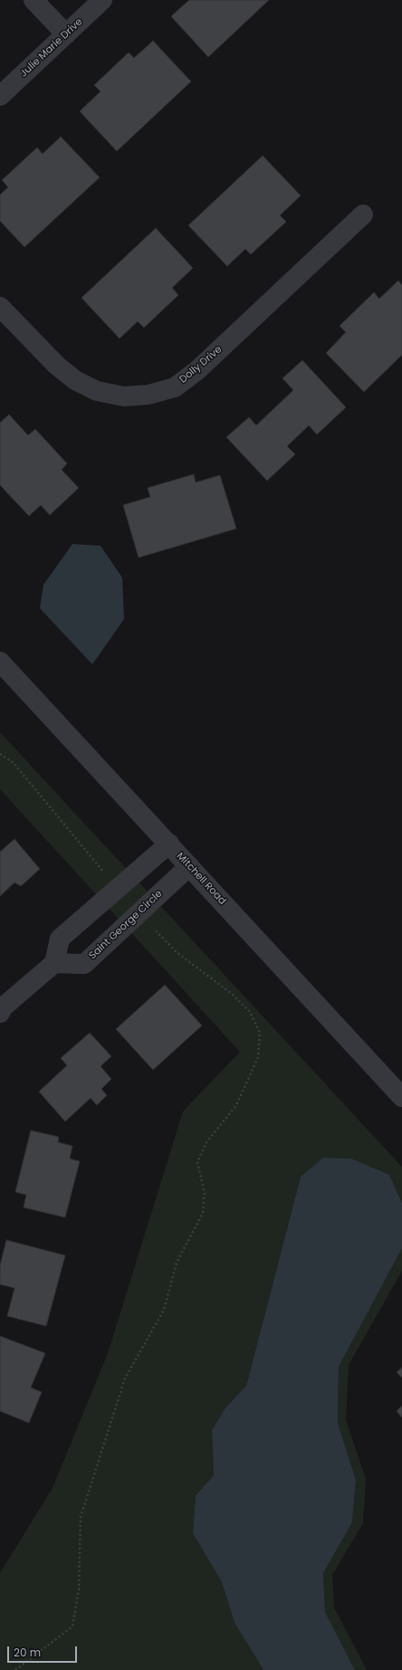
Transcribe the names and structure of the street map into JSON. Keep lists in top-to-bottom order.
{
  "streets": {
    "street": [
      "Julie Marie Drive",
      "Dolly Drive",
      "Mitchell Road",
      "Saint George Circle"
    ]
  },
  "crossings": [
    ["Mitchell Road", "Saint George Circle"]
  ],
  "scale_bar": "20 m"
}
